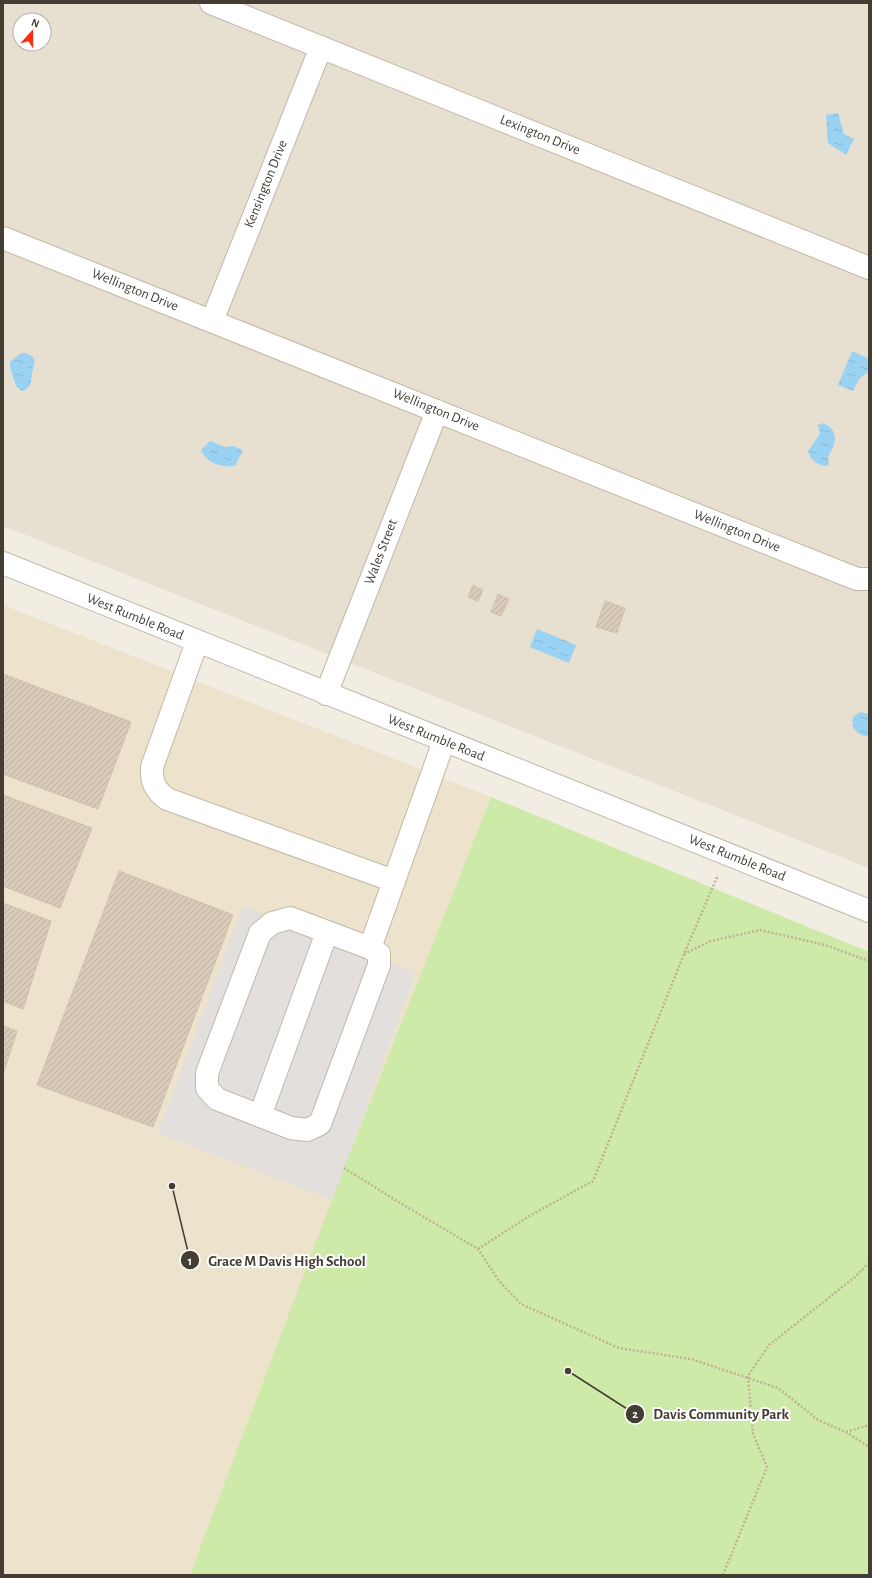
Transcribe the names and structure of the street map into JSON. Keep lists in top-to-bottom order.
{
  "streets": {
    "street": [
      "Lexington Drive",
      "Kensington Drive",
      "Wellington Drive",
      "Wales Street",
      "West Rumble Road"
    ]
  },
  "crossings": [
    ["Lexington Drive", "Kensington Drive"],
    ["Kensington Drive", "Wellington Drive"],
    ["Wellington Drive", "Wales Street"],
    ["Wales Street", "West Rumble Road"]
  ],
  "places": ["Grace M Davis High School", "Davis Community Park"],
  "north": "top"
}
